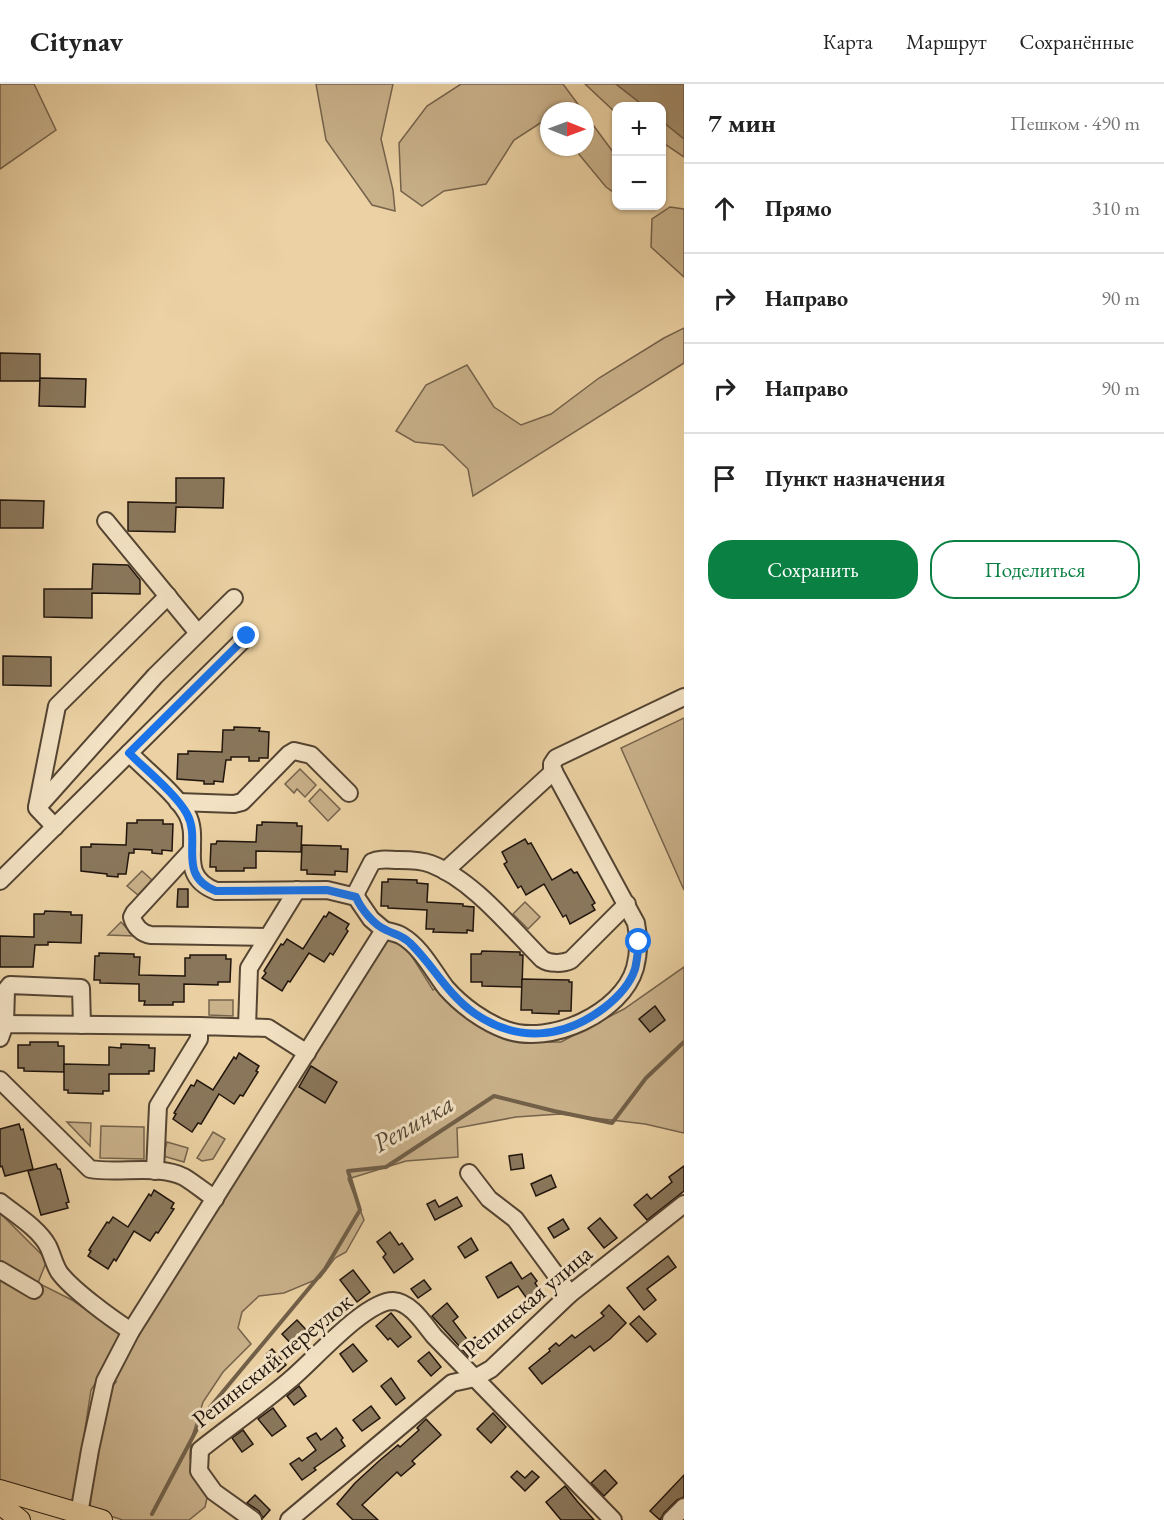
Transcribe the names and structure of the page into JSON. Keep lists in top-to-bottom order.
{
  "streets": {
    "street": ["Репинская улица", "Репинский переулок"]
  },
  "crossings": [
    ["Репинская улица", "Репинский переулок"]
  ],
  "water": ["Репинка"],
  "north": "right",
  "page": {
    "header": "Citynav",
    "nav": ["Карта", "Маршрут", "Сохранённые"],
    "heading": ["7 мин", "Пешком · 490 m"],
    "map_buttons": ["+", "−"],
    "list": [
      ["Прямо", "310 m"],
      ["Направо", "90 m"],
      ["Направо", "90 m"],
      "Пункт назначения"
    ],
    "buttons": ["Сохранить", "Поделиться"]
  }
}
